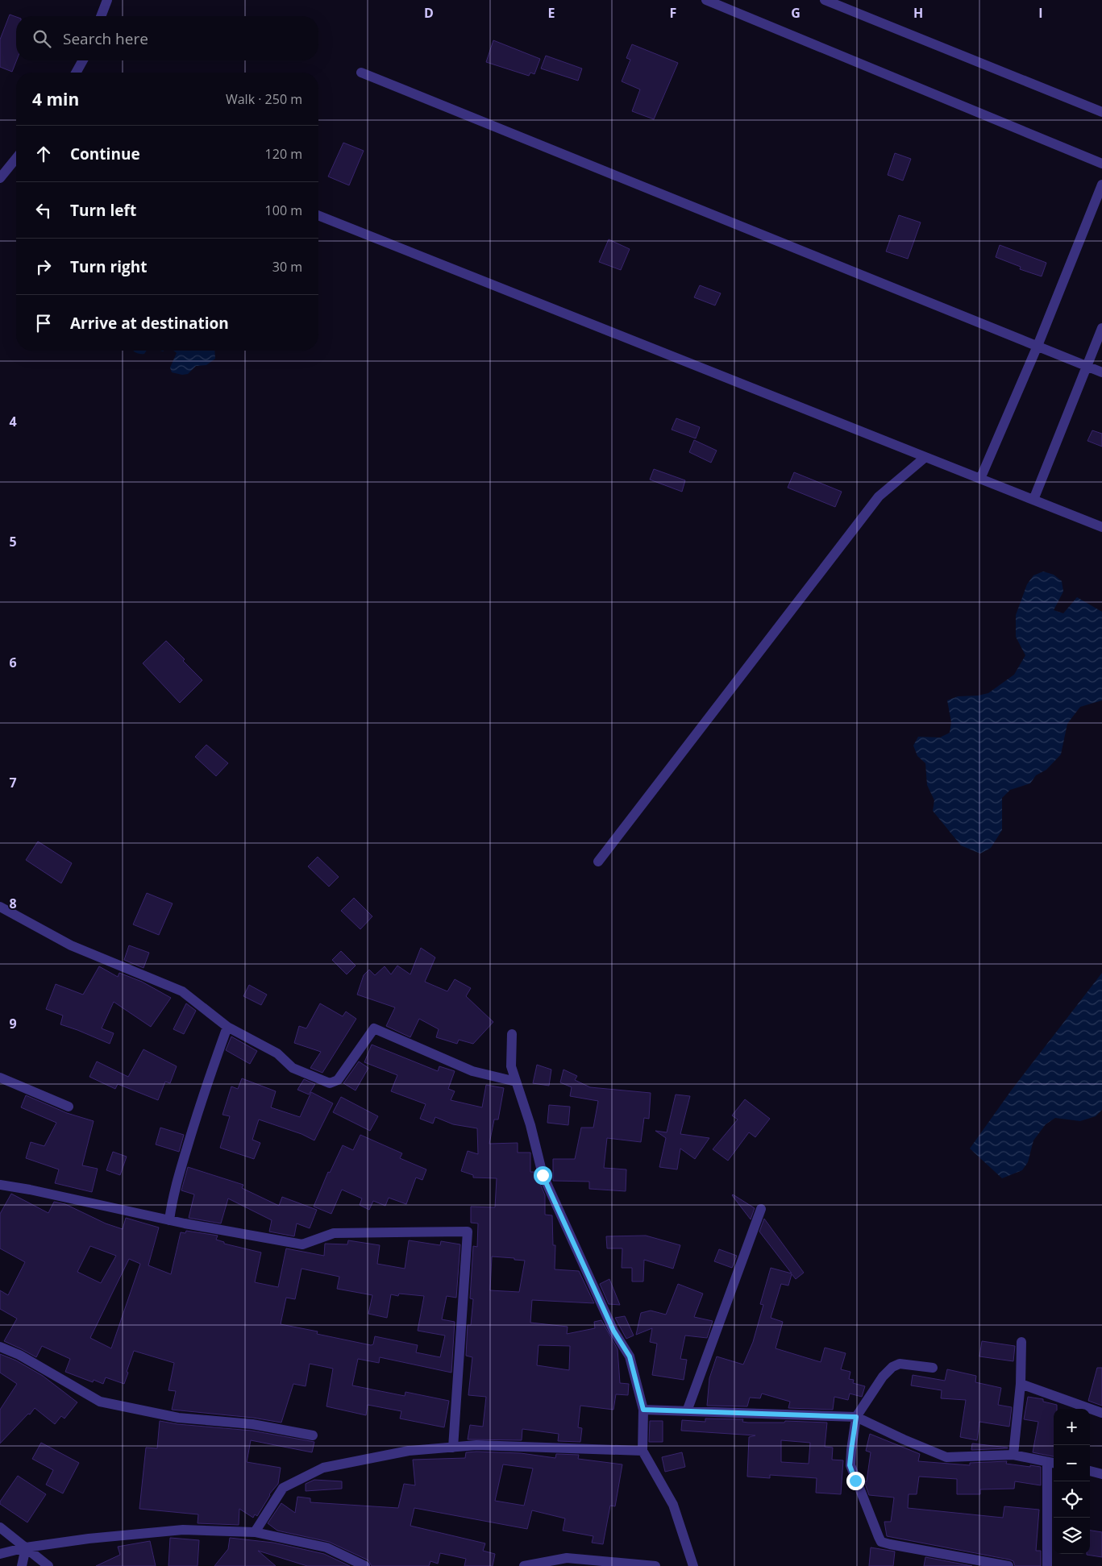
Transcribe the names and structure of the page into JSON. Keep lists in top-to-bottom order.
{
  "page": {
    "search": "Search here",
    "heading": ["4 min", "Walk · 250 m"],
    "list": [
      ["Continue", "120 m"],
      ["Turn left", "100 m"],
      ["Turn right", "30 m"],
      "Arrive at destination"
    ],
    "map_buttons": ["+", "−"]
  },
  "grid": {
    "columns": [
      "D",
      "E",
      "F",
      "G",
      "H",
      "I"
    ],
    "rows": [
      "4",
      "5",
      "6",
      "7",
      "8",
      "9"
    ]
  }
}
